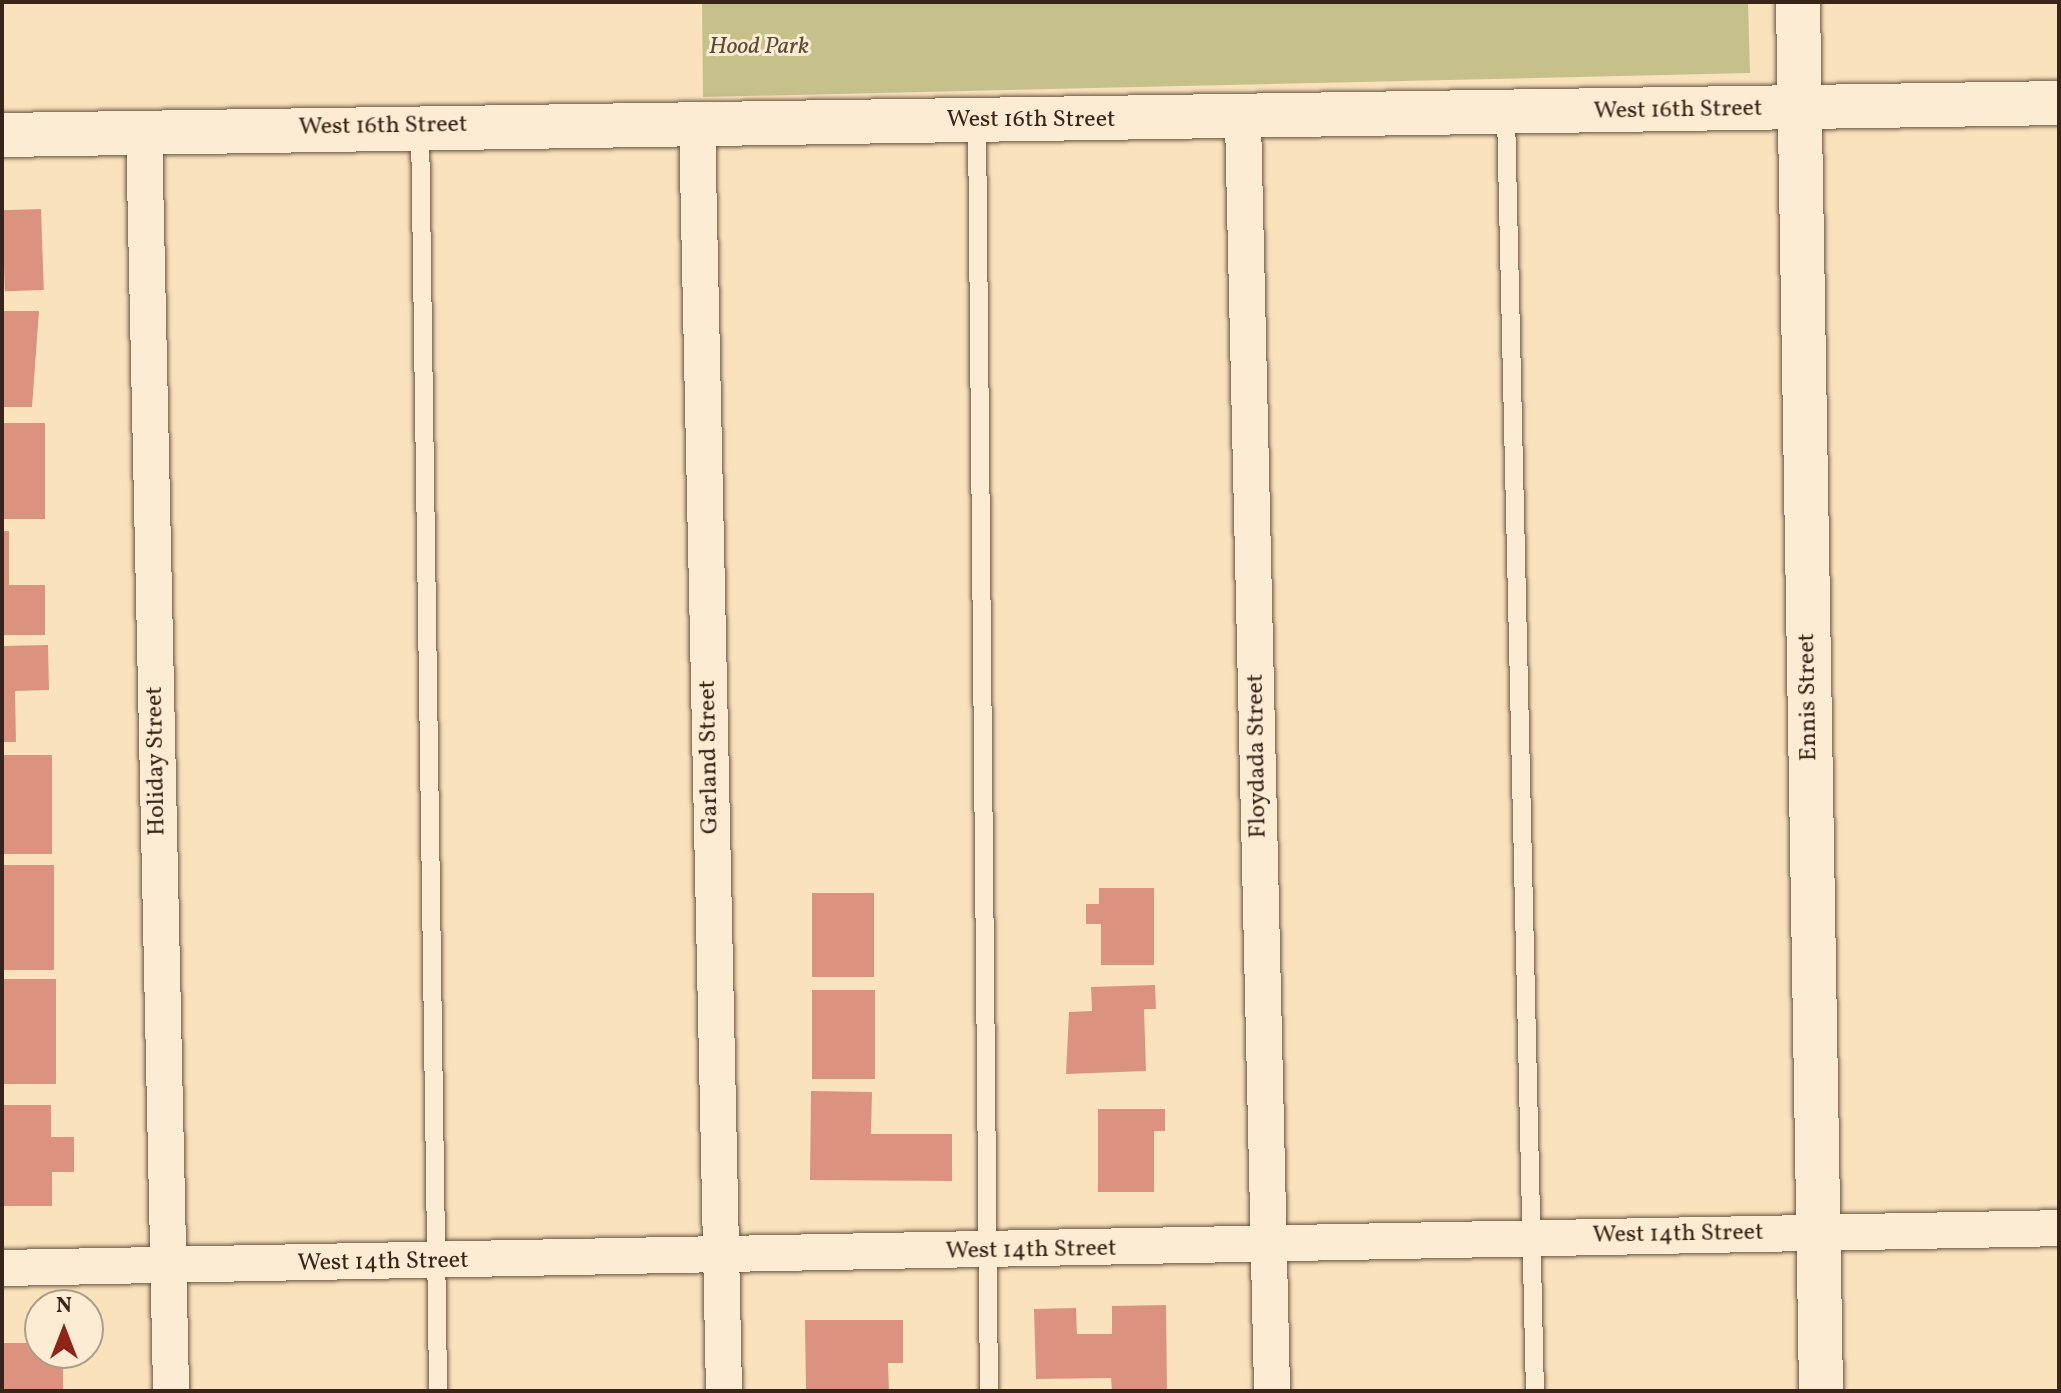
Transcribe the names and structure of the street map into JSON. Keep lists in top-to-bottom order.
{
  "streets": {
    "street": [
      "West 16th Street",
      "Ennis Street",
      "Floydada Street",
      "Garland Street",
      "Holiday Street",
      "West 14th Street"
    ]
  },
  "crossings": [
    ["West 16th Street", "Ennis Street"],
    ["West 16th Street", "Floydada Street"],
    ["West 16th Street", "Garland Street"],
    ["West 16th Street", "Holiday Street"],
    ["Ennis Street", "West 14th Street"],
    ["Floydada Street", "West 14th Street"],
    ["Garland Street", "West 14th Street"],
    ["Holiday Street", "West 14th Street"]
  ],
  "parks": ["Hood Park"],
  "north": "top"
}
